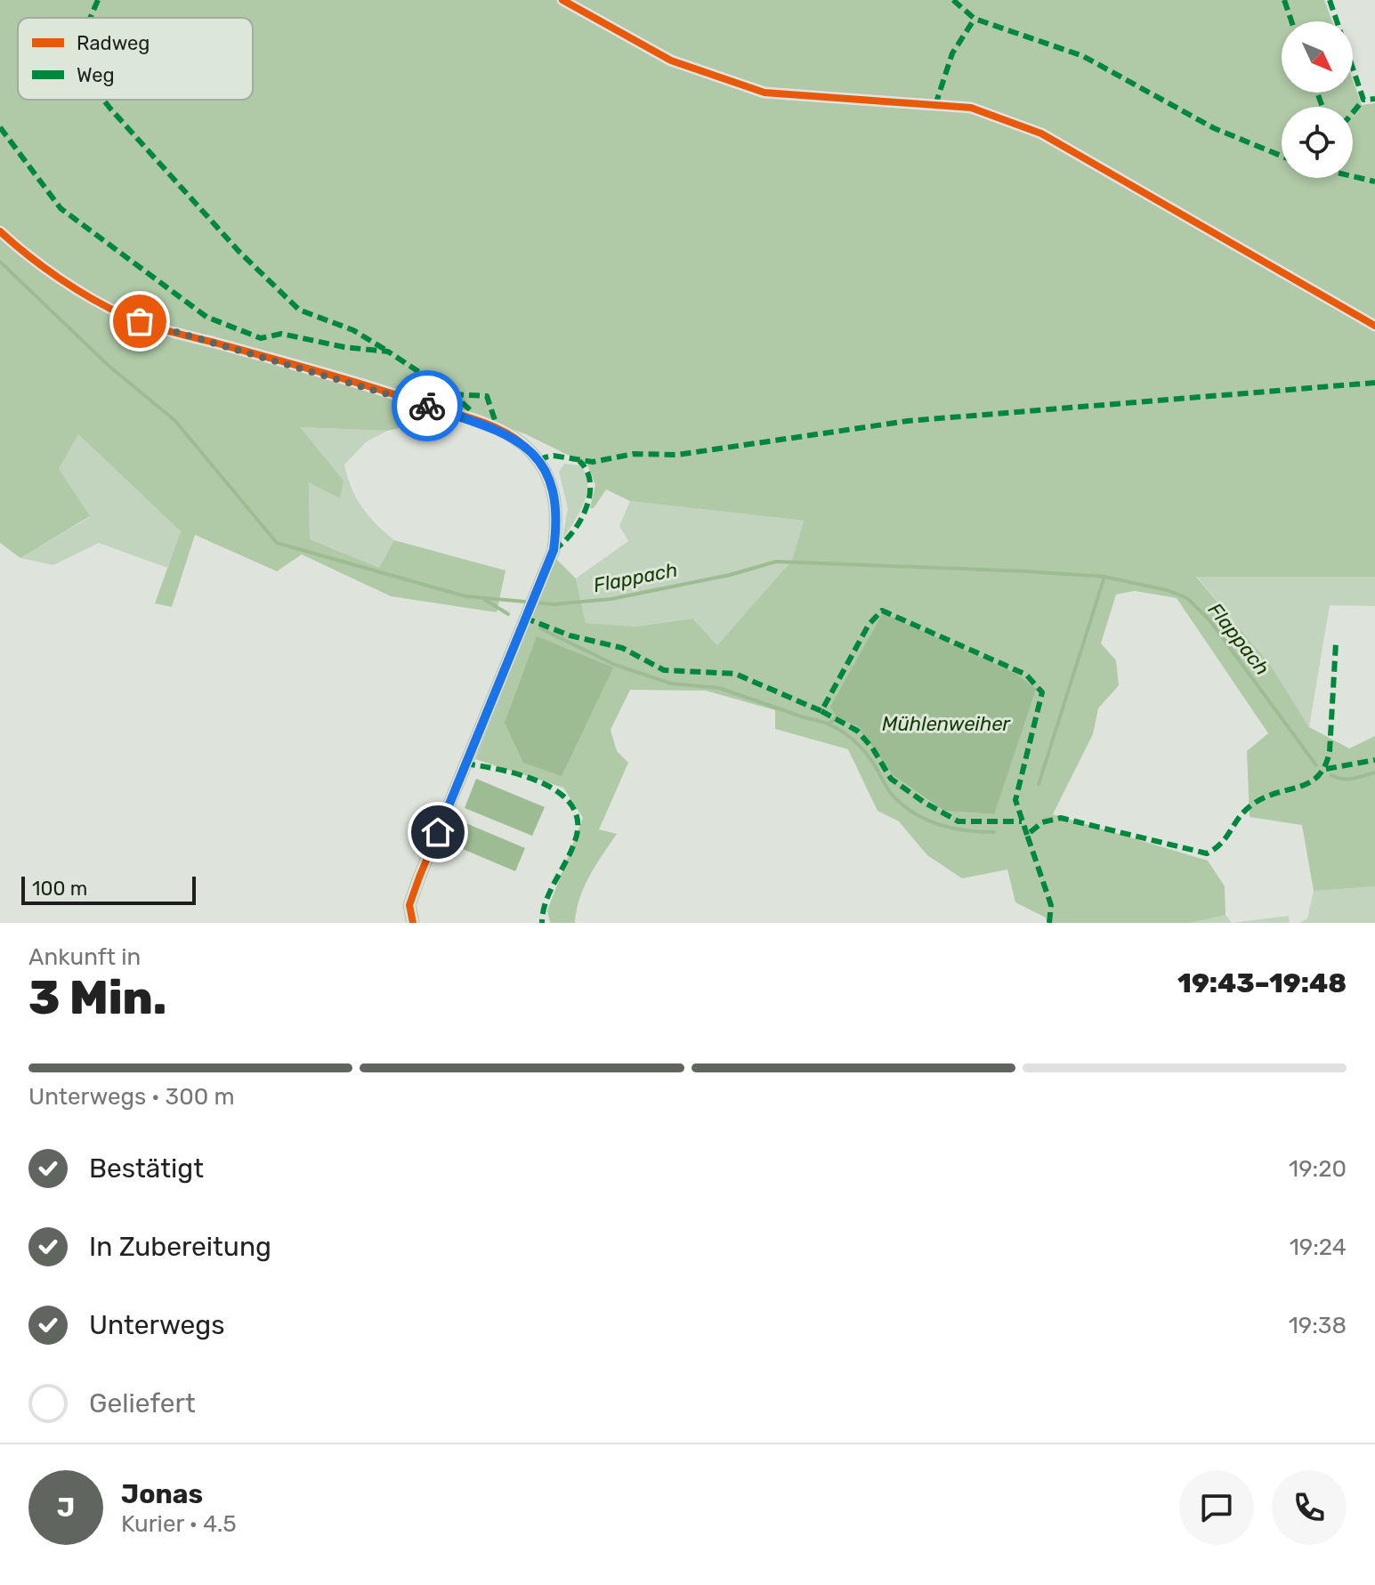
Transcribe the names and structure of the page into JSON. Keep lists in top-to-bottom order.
{
  "water": ["Flappach", "Mühlenweiher"],
  "legend": ["Radweg", "Weg"],
  "scale_bar": "100 m",
  "north": "bottom right",
  "page": {
    "scale": "100 m",
    "heading": ["3 Min.", "Ankunft in", "19:43–19:48"],
    "panel": ["Jonas", "Kurier · 4.5"],
    "bar": "Unterwegs · 300 m",
    "list": [
      ["Bestätigt", "19:20"],
      ["In Zubereitung", "19:24"],
      ["Unterwegs", "19:38"],
      "Geliefert"
    ],
    "round": "J"
  }
}
